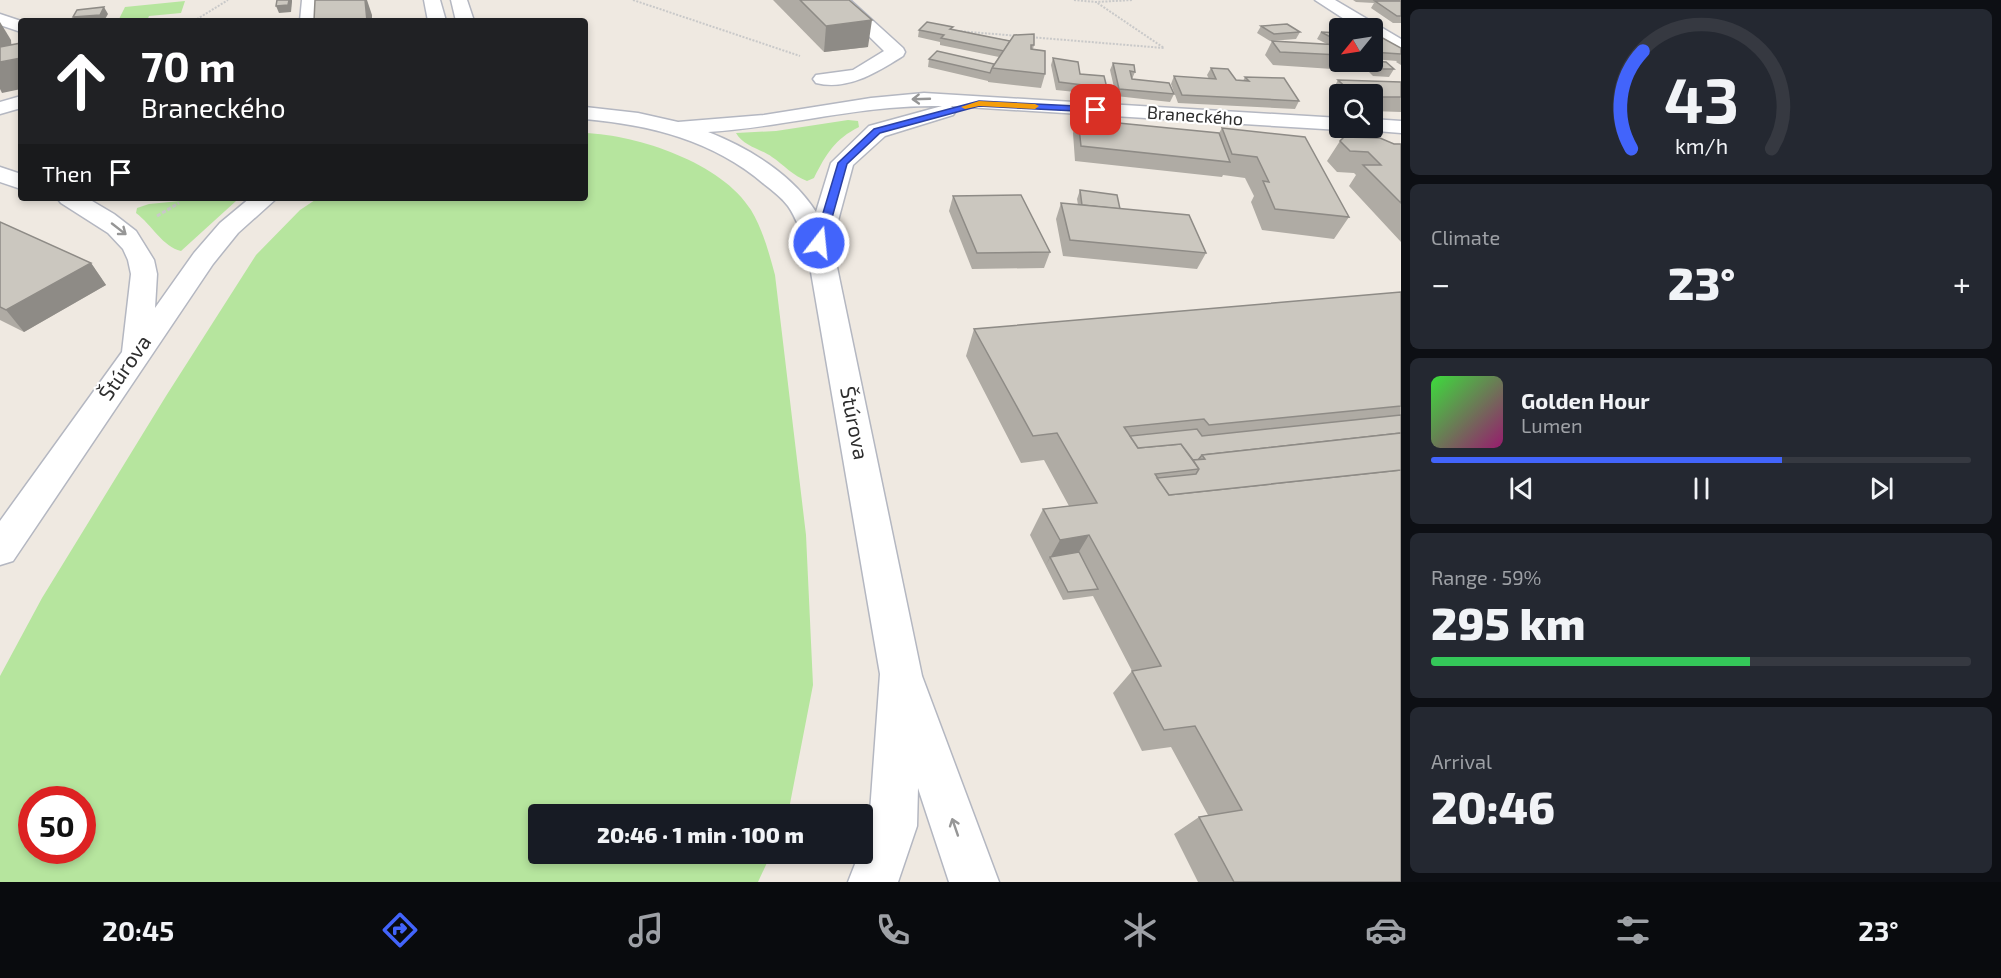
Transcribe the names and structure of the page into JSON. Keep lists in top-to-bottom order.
{
  "streets": {
    "main road": ["Braneckého", "Štúrova"]
  },
  "north": "bottom left",
  "page": {
    "turn": ["70 m", "Braneckého"],
    "then": "Then",
    "tile": [
      "Climate",
      ["Range · 59%", "295 km"],
      ["Arrival", "20:46"]
    ],
    "heat": ["−", "23°", "+"],
    "song": ["Golden Hour", "Lumen"],
    "limit": "50",
    "trip": "20:46 · 1 min · 100 m",
    "tabs": ["20:45", "23°"],
    "gauge": ["43", "km/h"]
  }
}
